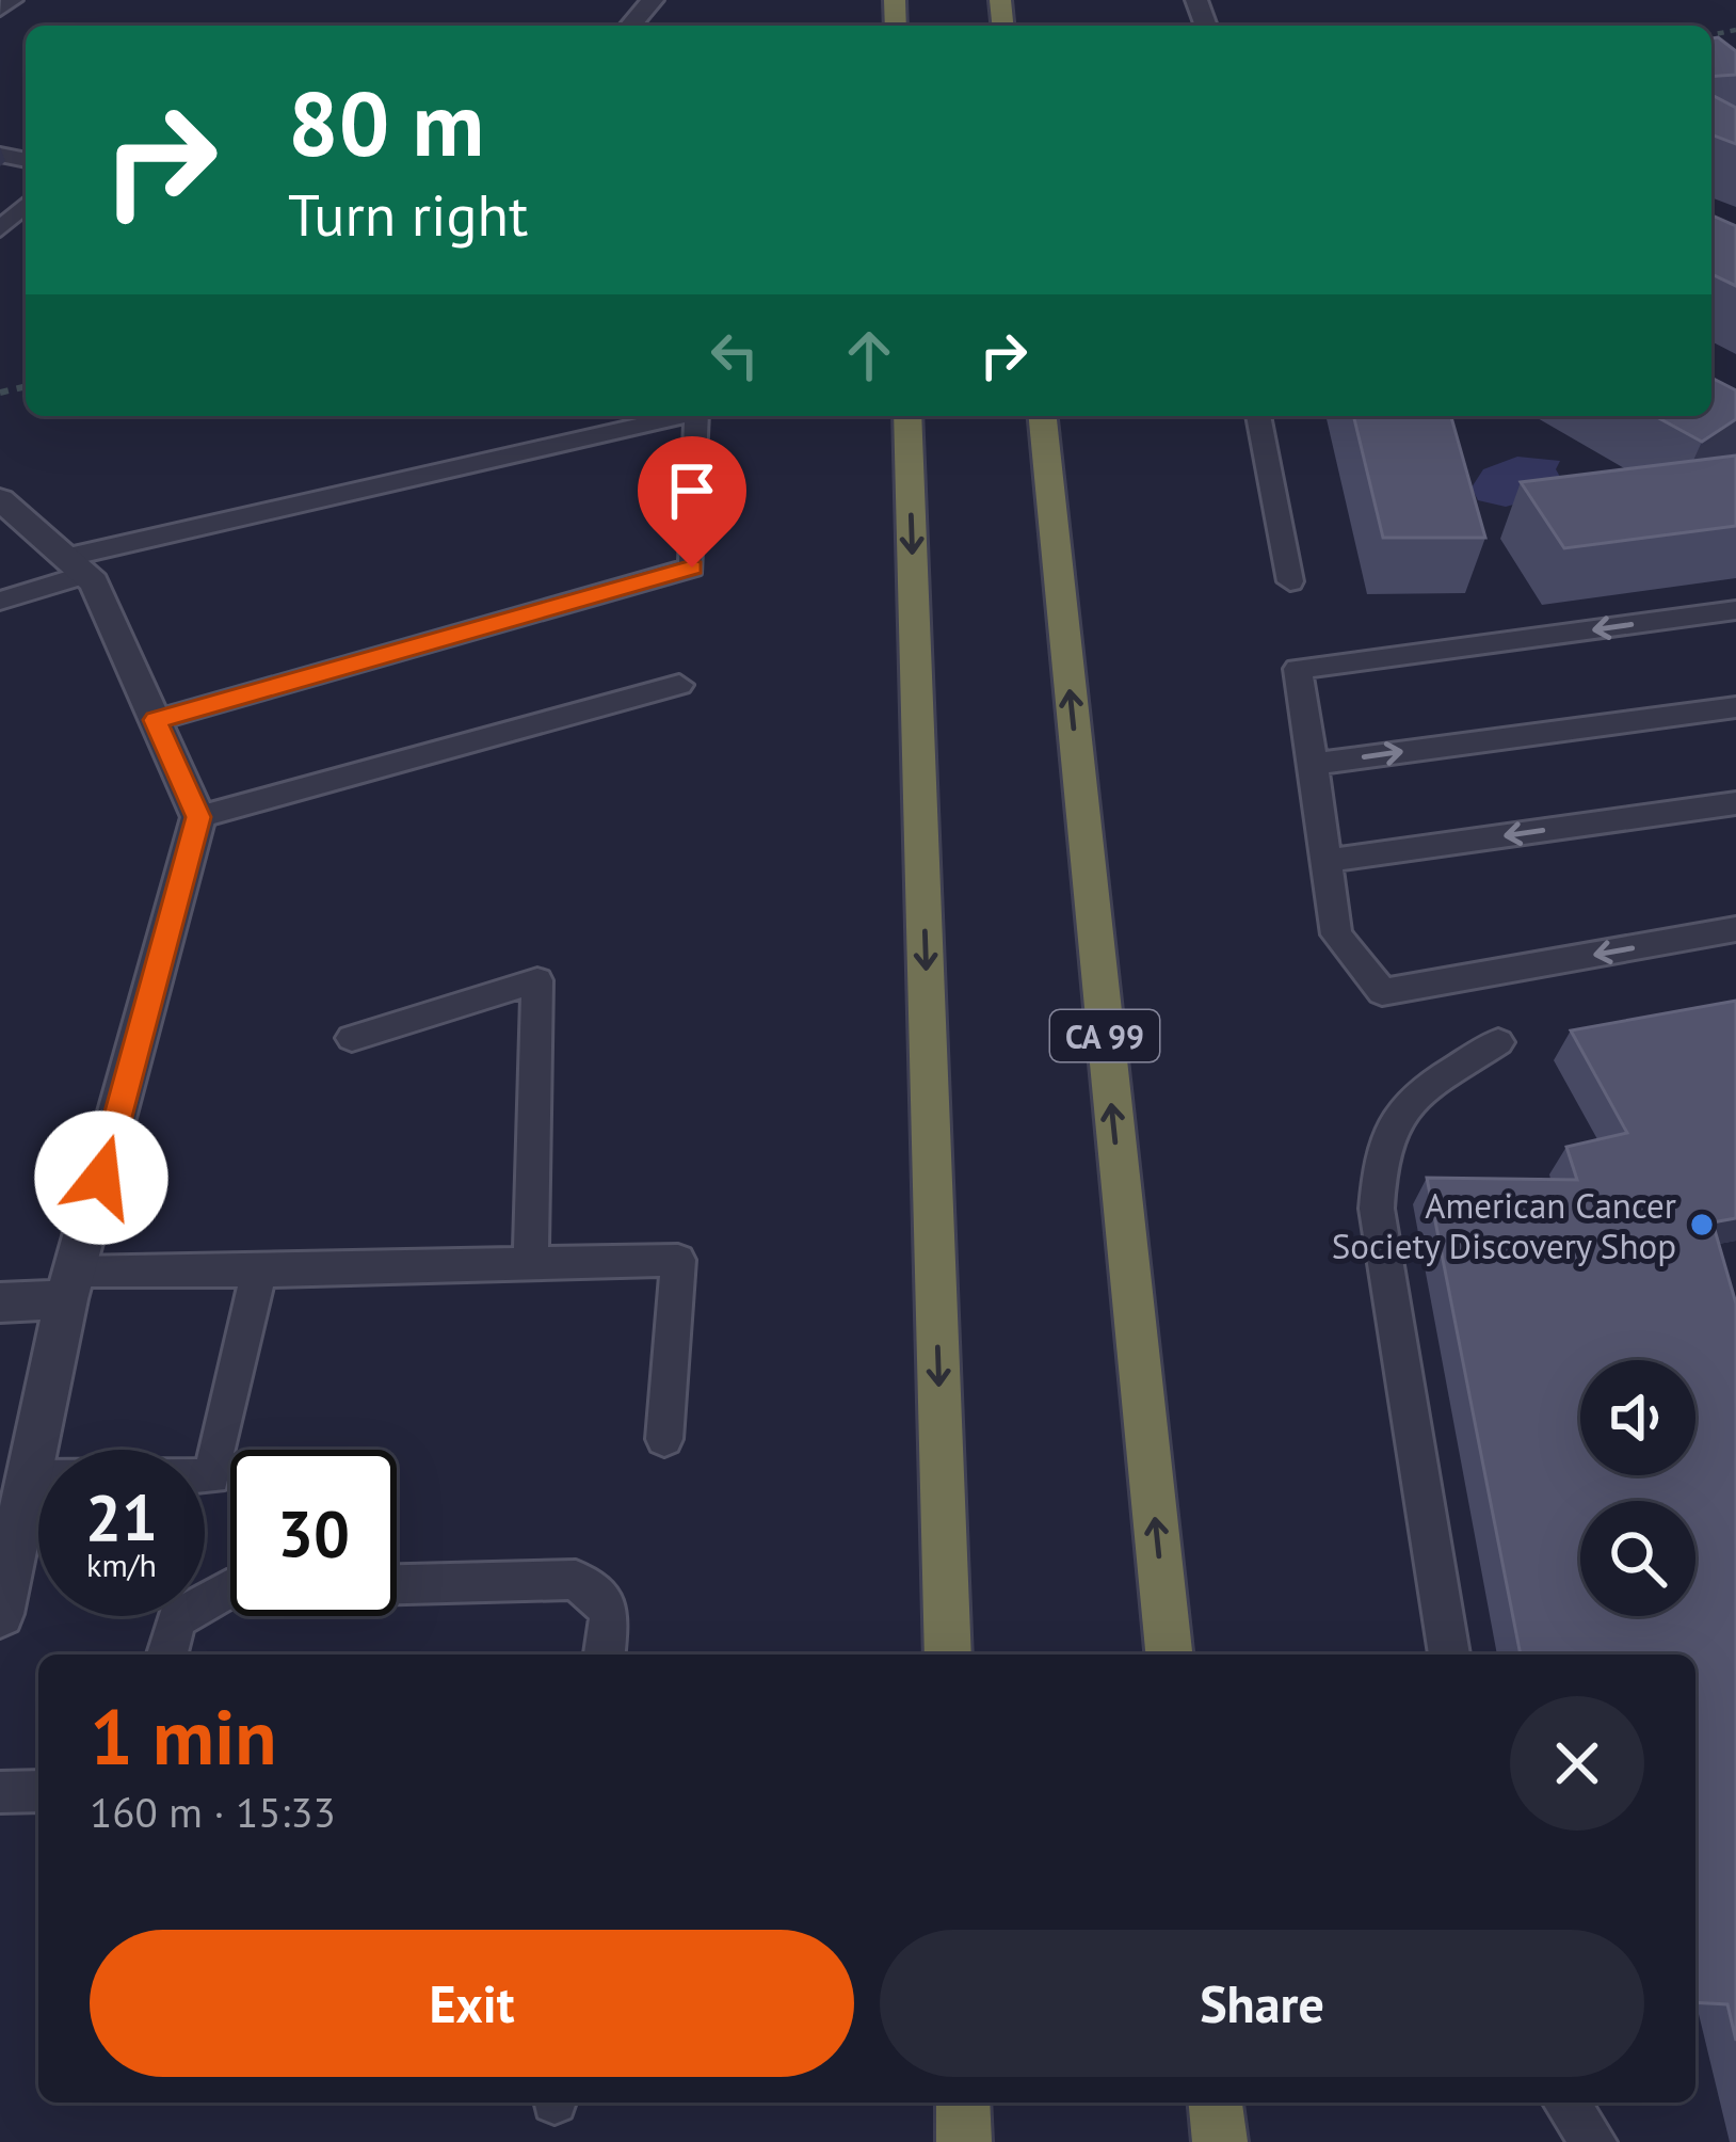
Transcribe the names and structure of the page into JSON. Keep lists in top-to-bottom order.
{
  "streets": {
    "highway": ["CA 99"]
  },
  "places": ["American Cancer Society Discovery Shop"],
  "page": {
    "turn": ["80 m", "Turn right"],
    "speed": "21 km/h",
    "limit": "30",
    "heading": ["1 min", "160 m · 15:33"],
    "buttons": ["Exit", "Share"]
  }
}
